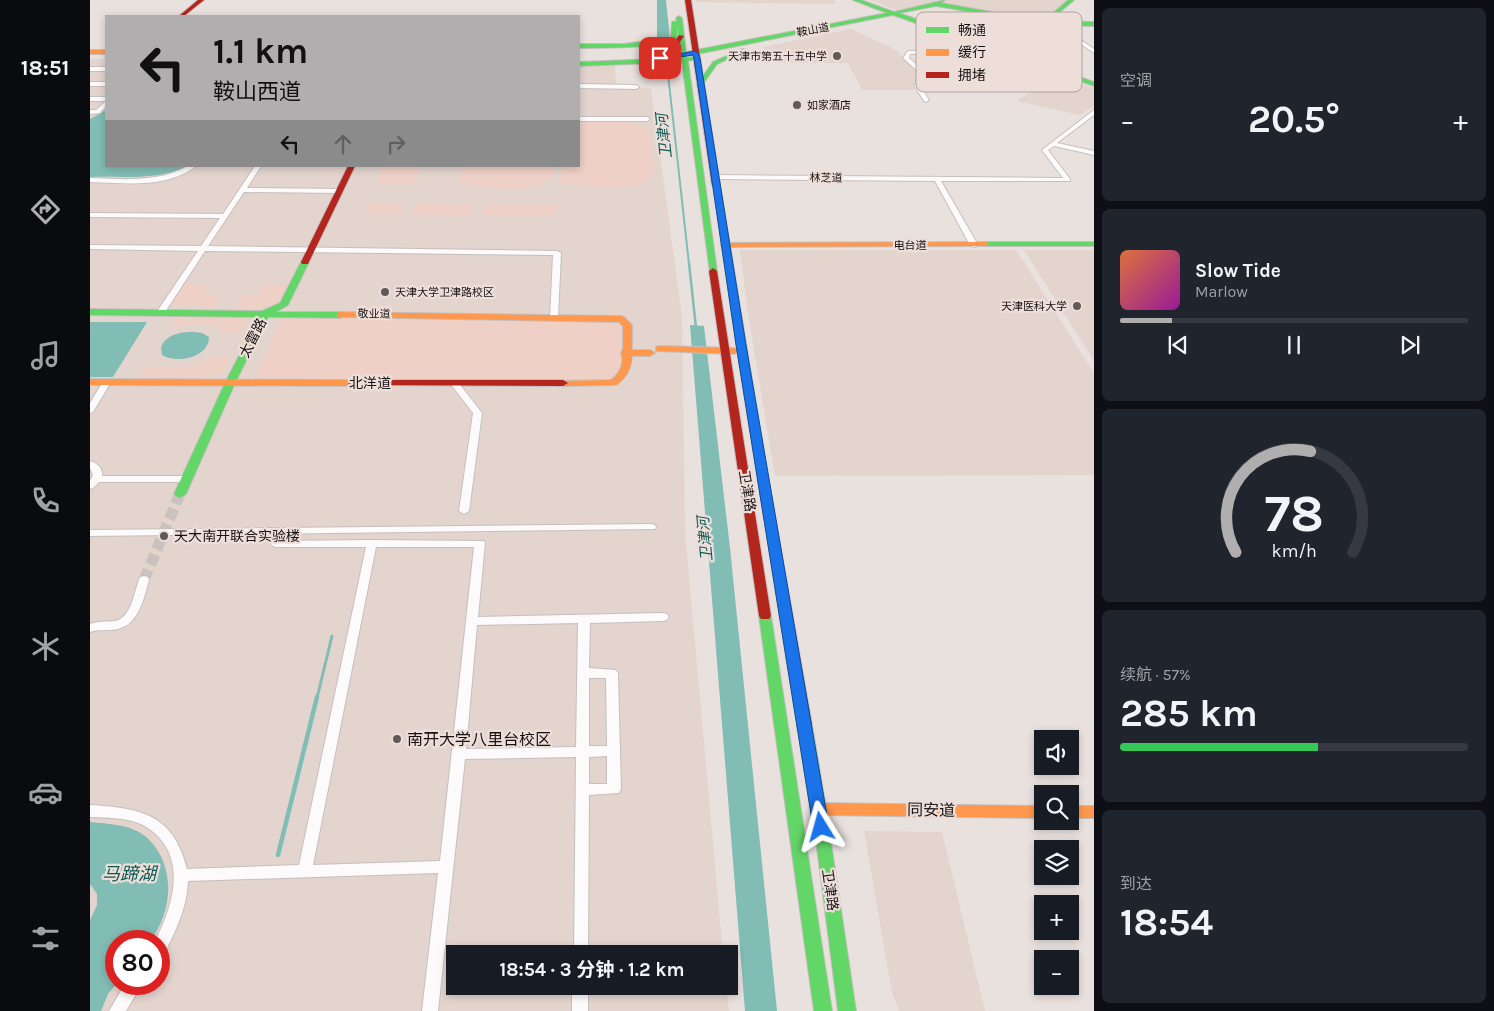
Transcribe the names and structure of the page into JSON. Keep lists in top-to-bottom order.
{
  "streets": {
    "main road": [
      "鞍山道",
      "电台道",
      "敬业道",
      "太雷路",
      "北洋道",
      "卫津路",
      "同安道"
    ],
    "street": ["林芝道"]
  },
  "crossings": [
    ["鞍山道", "卫津路"],
    ["林芝道", "卫津路"],
    ["电台道", "卫津路"],
    ["敬业道", "太雷路"],
    ["敬业道", "北洋道"],
    ["太雷路", "北洋道"],
    ["卫津路", "同安道"]
  ],
  "water": ["卫津河", "马蹄湖"],
  "places": [
    "天津市第五十五中学",
    "如家酒店",
    "天津大学卫津路校区",
    "天津医科大学",
    "天大南开联合实验楼",
    "南开大学八里台校区"
  ],
  "legend": ["畅通", "缓行", "拥堵"],
  "page": {
    "tabs": "18:51",
    "tile": [
      "空调",
      ["续航 · 57%", "285 km"],
      ["到达", "18:54"]
    ],
    "turn": ["1.1 km", "鞍山西道"],
    "heat": ["−", "20.5°", "+"],
    "song": ["Slow Tide", "Marlow"],
    "map_buttons": ["+", "−"],
    "limit": "80",
    "trip": "18:54 · 3 分钟 · 1.2 km",
    "gauge": ["78", "km/h"]
  }
}
